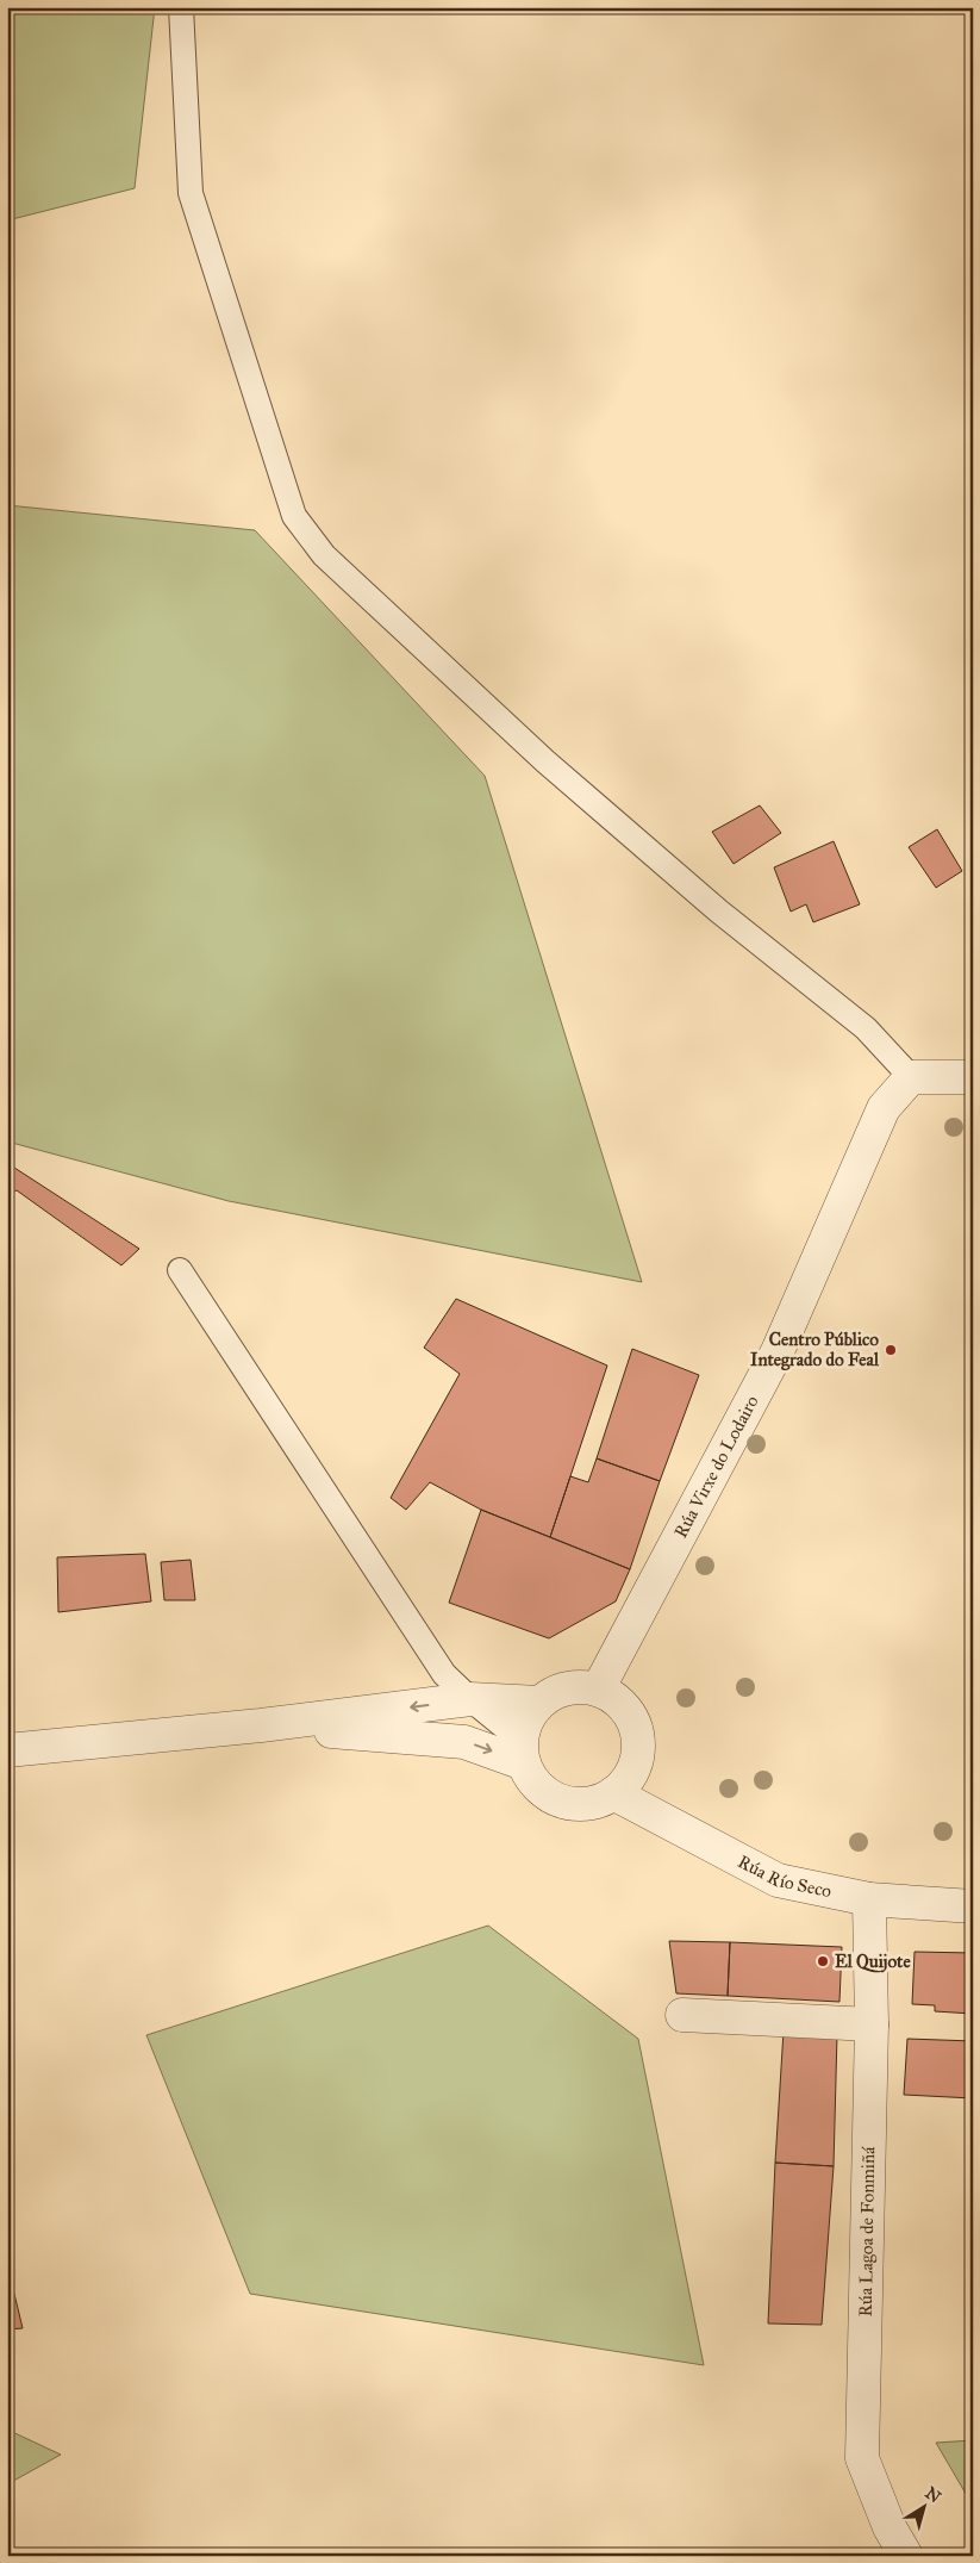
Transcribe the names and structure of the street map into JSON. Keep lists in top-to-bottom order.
{
  "streets": {
    "street": ["Rúa Virxe do Lodairo", "Rúa Río Seco", "Rúa Lagoa de Fonmiñá"]
  },
  "crossings": [
    ["Rúa Virxe do Lodairo", "Rúa Río Seco"],
    ["Rúa Río Seco", "Rúa Lagoa de Fonmiñá"]
  ],
  "places": ["Centro Público Integrado do Feal", "El Quijote"],
  "north": "top right"
}
